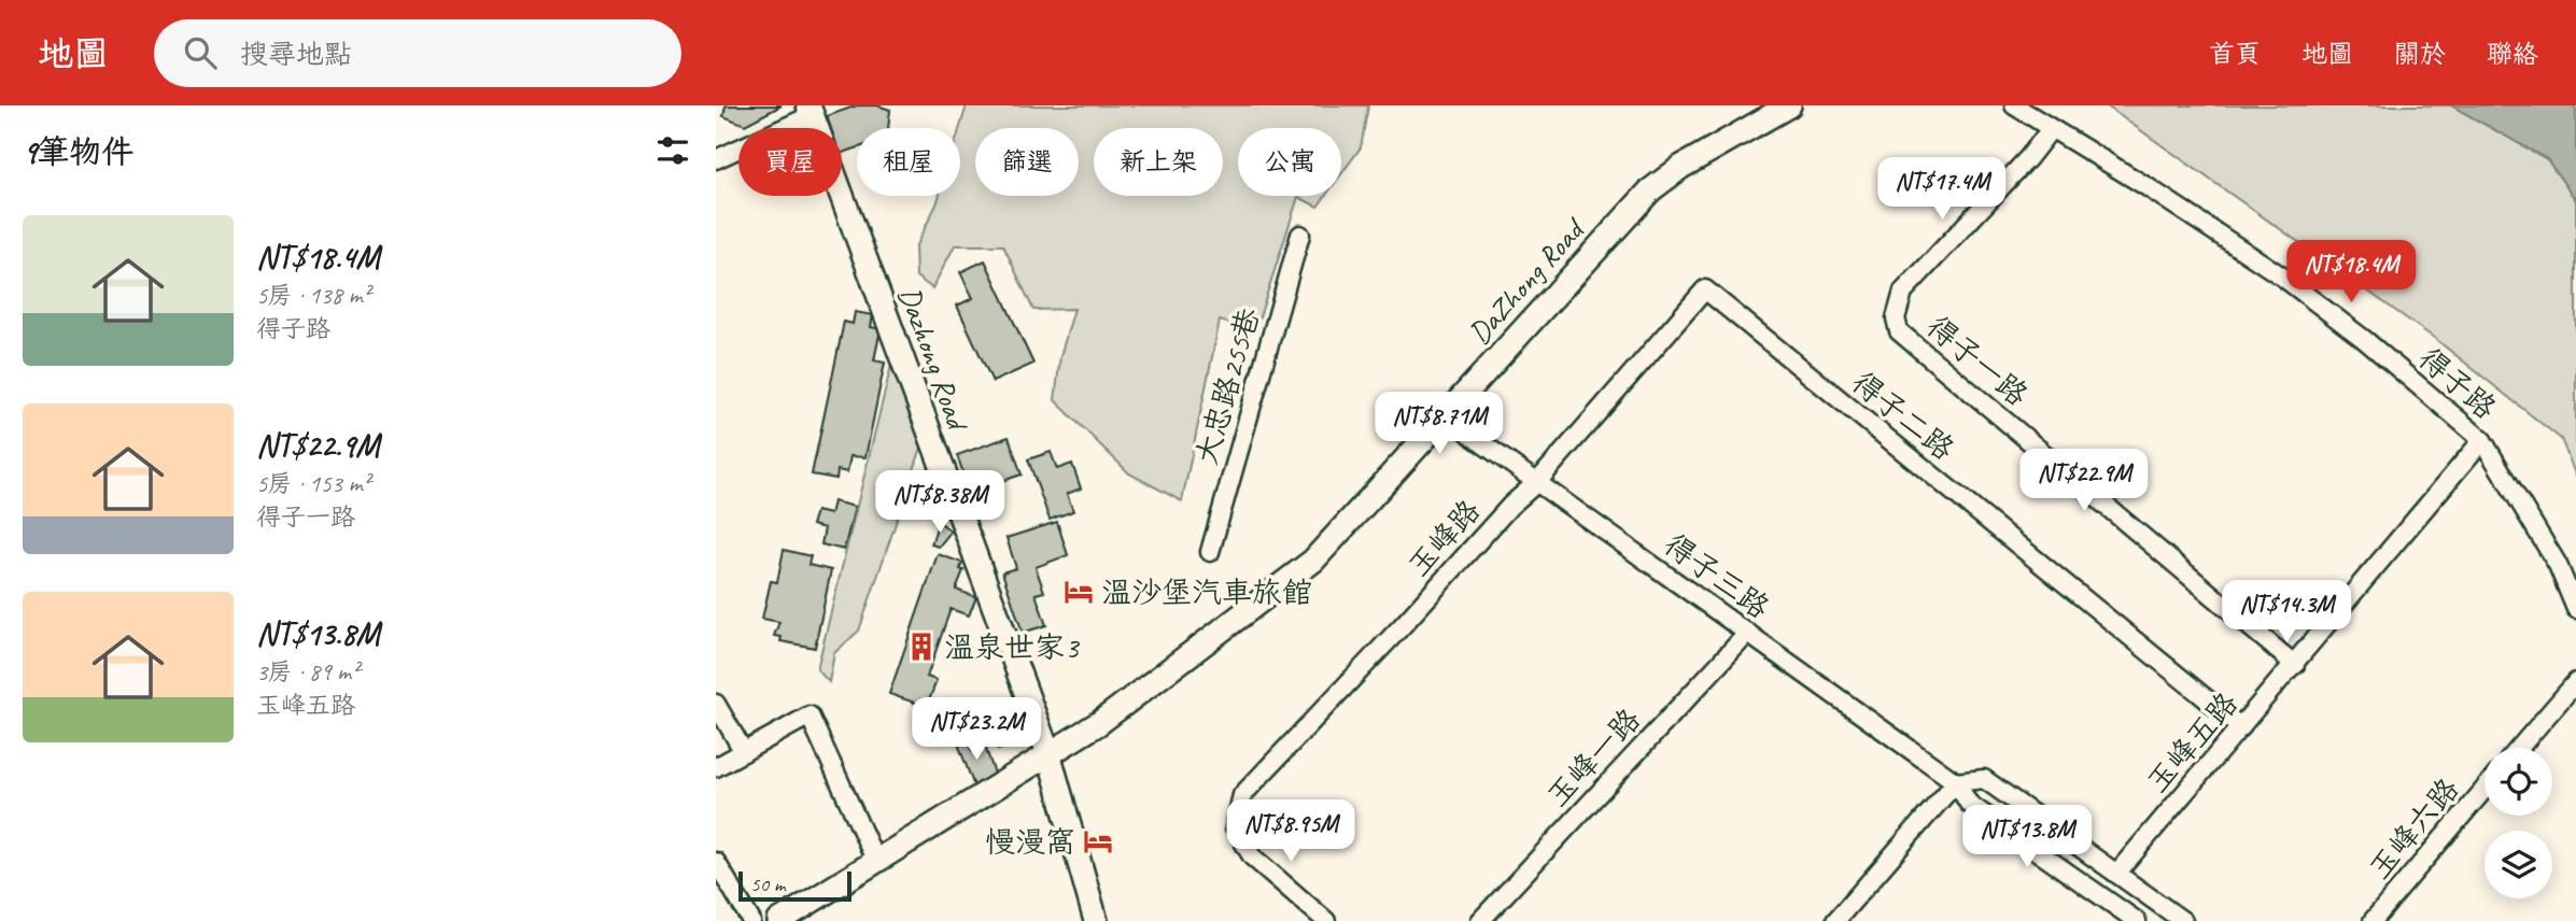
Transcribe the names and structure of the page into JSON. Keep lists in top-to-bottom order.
{
  "streets": {
    "street": [
      "DaZhong Road",
      "Dazhong Road",
      "得子一路",
      "得子路",
      "大忠路255巷",
      "得子二路",
      "玉峰路",
      "得子三路",
      "玉峰五路",
      "玉峰一路",
      "玉峰六路"
    ]
  },
  "crossings": [
    ["DaZhong Road", "Dazhong Road"],
    ["DaZhong Road", "得子三路"],
    ["得子一路", "得子路"],
    ["得子一路", "玉峰五路"],
    ["得子路", "玉峰五路"],
    ["得子二路", "玉峰路"],
    ["得子二路", "玉峰五路"],
    ["玉峰路", "得子三路"],
    ["得子三路", "玉峰一路"]
  ],
  "places": {
    "hotel": ["溫沙堡汽車旅館", "慢漫窩"],
    "building": ["溫泉世家3"]
  },
  "scale_bar": "50 m",
  "page": {
    "header": "地圖",
    "search": "搜尋地點",
    "nav": [
      "首頁",
      "地圖",
      "關於",
      "聯絡"
    ],
    "heading": "9筆物件",
    "chip": [
      "買屋",
      "租屋",
      "篩選",
      "新上架",
      "公寓"
    ],
    "price": [
      "NT$17.4M",
      "NT$18.4M",
      "NT$8.71M",
      "NT$22.9M",
      "NT$8.38M",
      "NT$14.3M",
      "NT$23.2M",
      "NT$8.95M",
      "NT$13.8M"
    ],
    "list": [
      {
        "name": "NT$18.4M",
        "note": "5房 · 138 m² · 得子路"
      },
      {
        "name": "NT$22.9M",
        "note": "5房 · 153 m² · 得子一路"
      },
      {
        "name": "NT$13.8M",
        "note": "3房 · 89 m² · 玉峰五路"
      }
    ],
    "scale": "50 m"
  }
}
